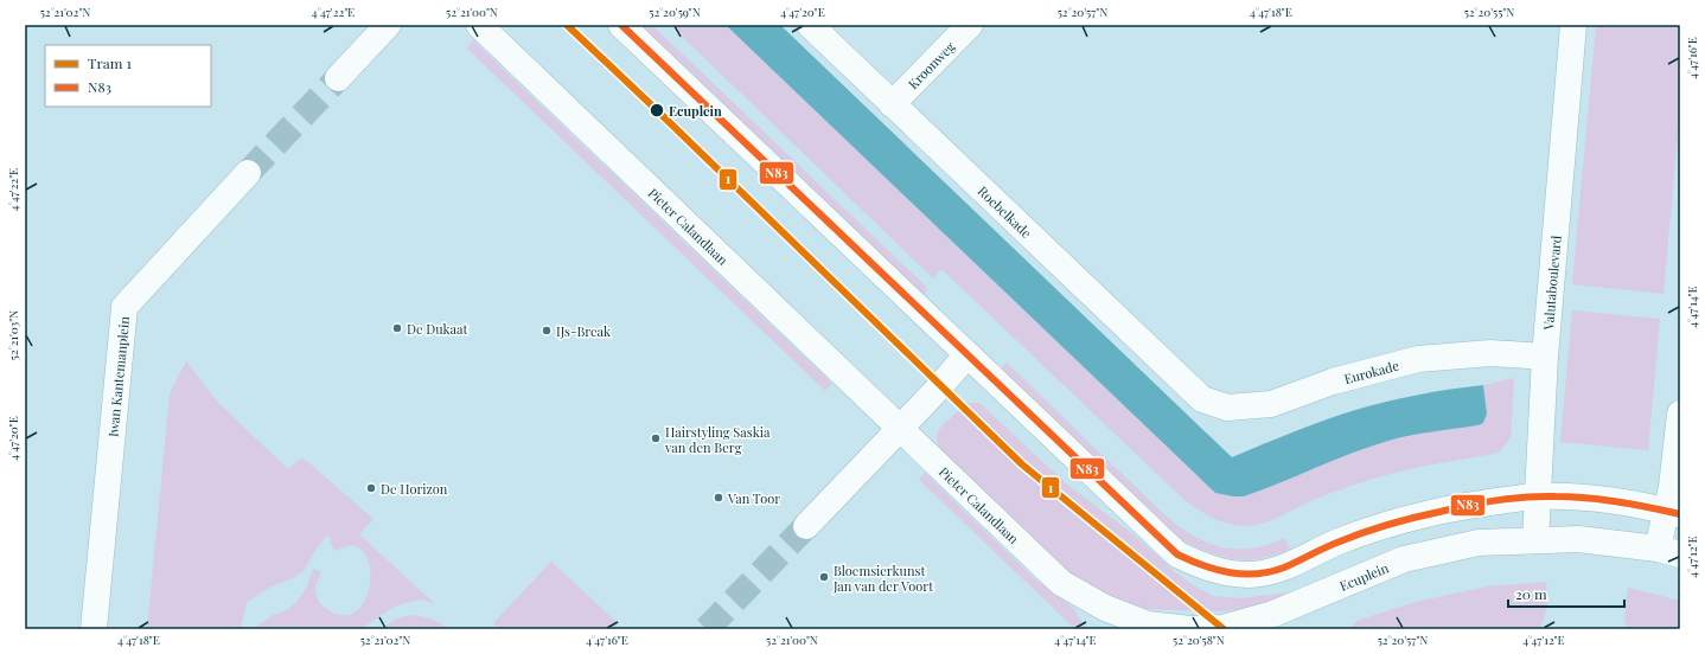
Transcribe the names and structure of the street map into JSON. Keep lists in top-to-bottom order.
{
  "streets": {
    "main road": [
      "Kroonweg",
      "Roebelkade",
      "Pieter Calandlaan",
      "Valutaboulevard",
      "Eurokade",
      "Iwan Kantemanplein",
      "Ecuplein"
    ]
  },
  "crossings": [
    ["Kroonweg", "Roebelkade"],
    ["Roebelkade", "Eurokade"],
    ["Pieter Calandlaan", "Ecuplein"],
    ["Valutaboulevard", "Eurokade"],
    ["Valutaboulevard", "Ecuplein"]
  ],
  "places": [
    "Ecuplein",
    "De Dukaat",
    "IJs-Break",
    "Hairstyling Saskia van den Berg",
    "De Horizon",
    "Van Toor",
    "Bloemsierkunst Jan van der Voort"
  ],
  "lines": ["tram line 1", "transit line N83"],
  "legend": ["Tram 1", "N83"],
  "scale_bar": "20 m",
  "coordinates": [
    "52°21'02\"N",
    "4°47'22\"E",
    "52°21'00\"N",
    "52°20'59\"N",
    "4°47'20\"E",
    "52°20'57\"N",
    "4°47'18\"E",
    "52°20'55\"N",
    "4°47'16\"E",
    "4°47'14\"E",
    "52°21'03\"N",
    "4°47'12\"E",
    "52°20'58\"N"
  ]
}
